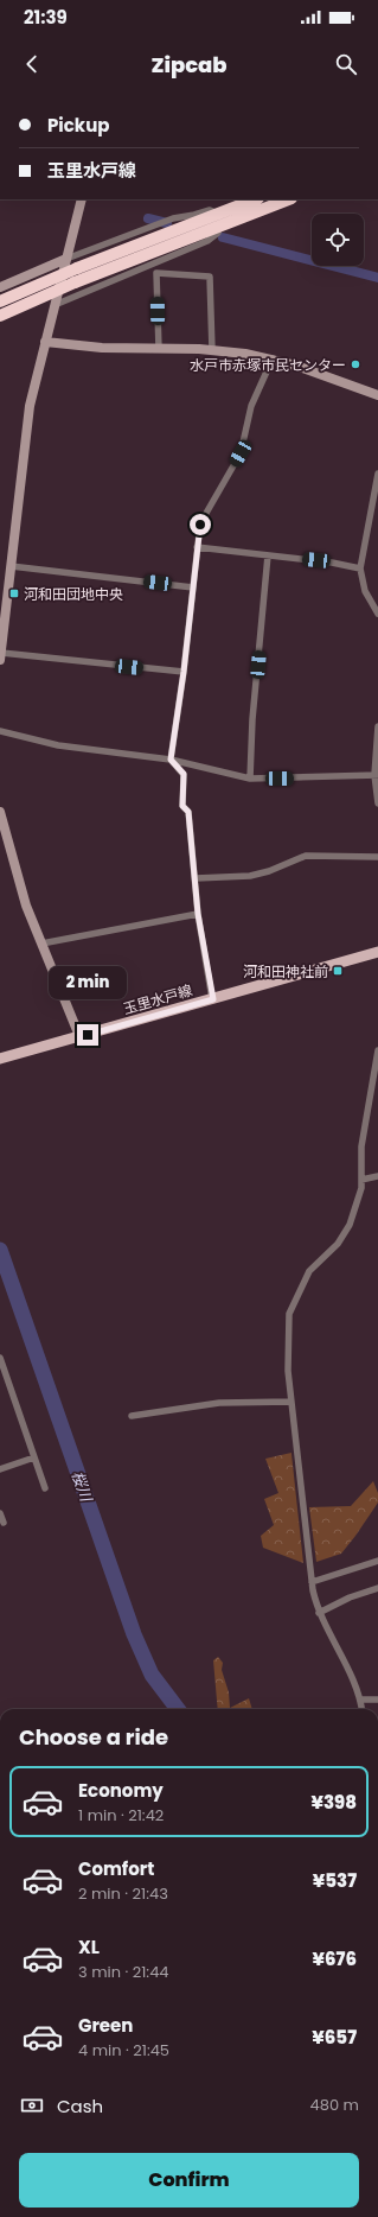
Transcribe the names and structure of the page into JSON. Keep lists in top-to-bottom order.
{
  "streets": {
    "main road": ["玉里水戸線"]
  },
  "water": ["桜川"],
  "places": {
    "other": ["水戸市赤塚市民センター"],
    "transit": ["河和田団地中央", "河和田神社前"]
  },
  "page": {
    "status": "21:39",
    "header": "Zipcab",
    "banner": ["Pickup", "玉里水戸線"],
    "bubble": "2 min",
    "heading": "Choose a ride",
    "list": [
      {
        "name": "Economy",
        "note": "1 min · 21:42",
        "value": "¥398"
      },
      {
        "name": "Comfort",
        "note": "2 min · 21:43",
        "value": "¥537"
      },
      {
        "name": "XL",
        "note": "3 min · 21:44",
        "value": "¥676"
      },
      {
        "name": "Green",
        "note": "4 min · 21:45",
        "value": "¥657"
      }
    ],
    "pay": ["Cash", "480 m"],
    "buttons": "Confirm"
  }
}
